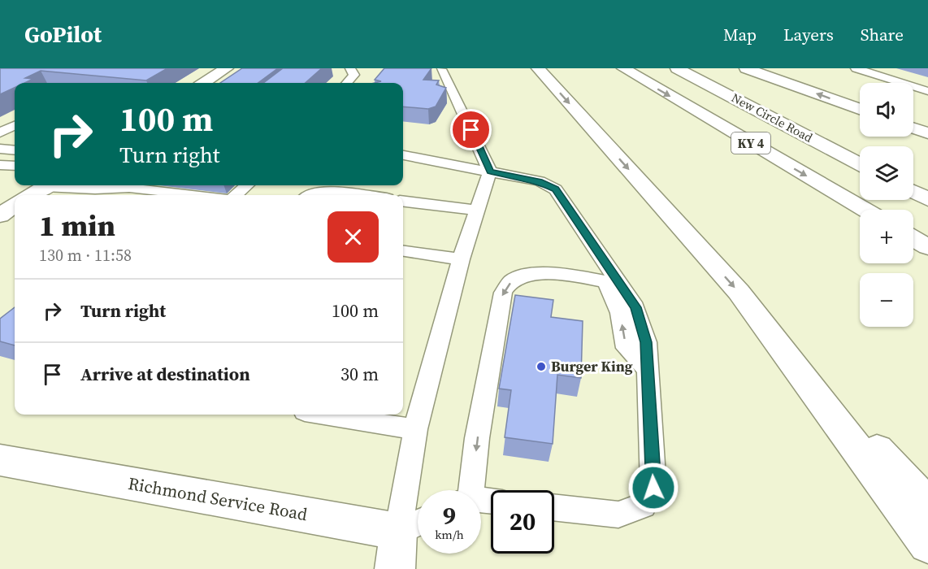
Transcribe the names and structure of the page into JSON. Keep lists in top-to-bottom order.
{
  "streets": {
    "main road": ["New Circle Road", "KY 4", "Richmond Service Road"]
  },
  "places": ["Burger King"],
  "page": {
    "header": "GoPilot",
    "nav": ["Map", "Layers", "Share"],
    "map_buttons": ["+", "−"],
    "turn": ["100 m", "Turn right"],
    "heading": ["1 min", "130 m · 11:58"],
    "list": [
      {
        "name": "Turn right",
        "value": "100 m"
      },
      {
        "name": "Arrive at destination",
        "value": "30 m"
      }
    ],
    "speed": "9 km/h",
    "limit": "20"
  }
}
